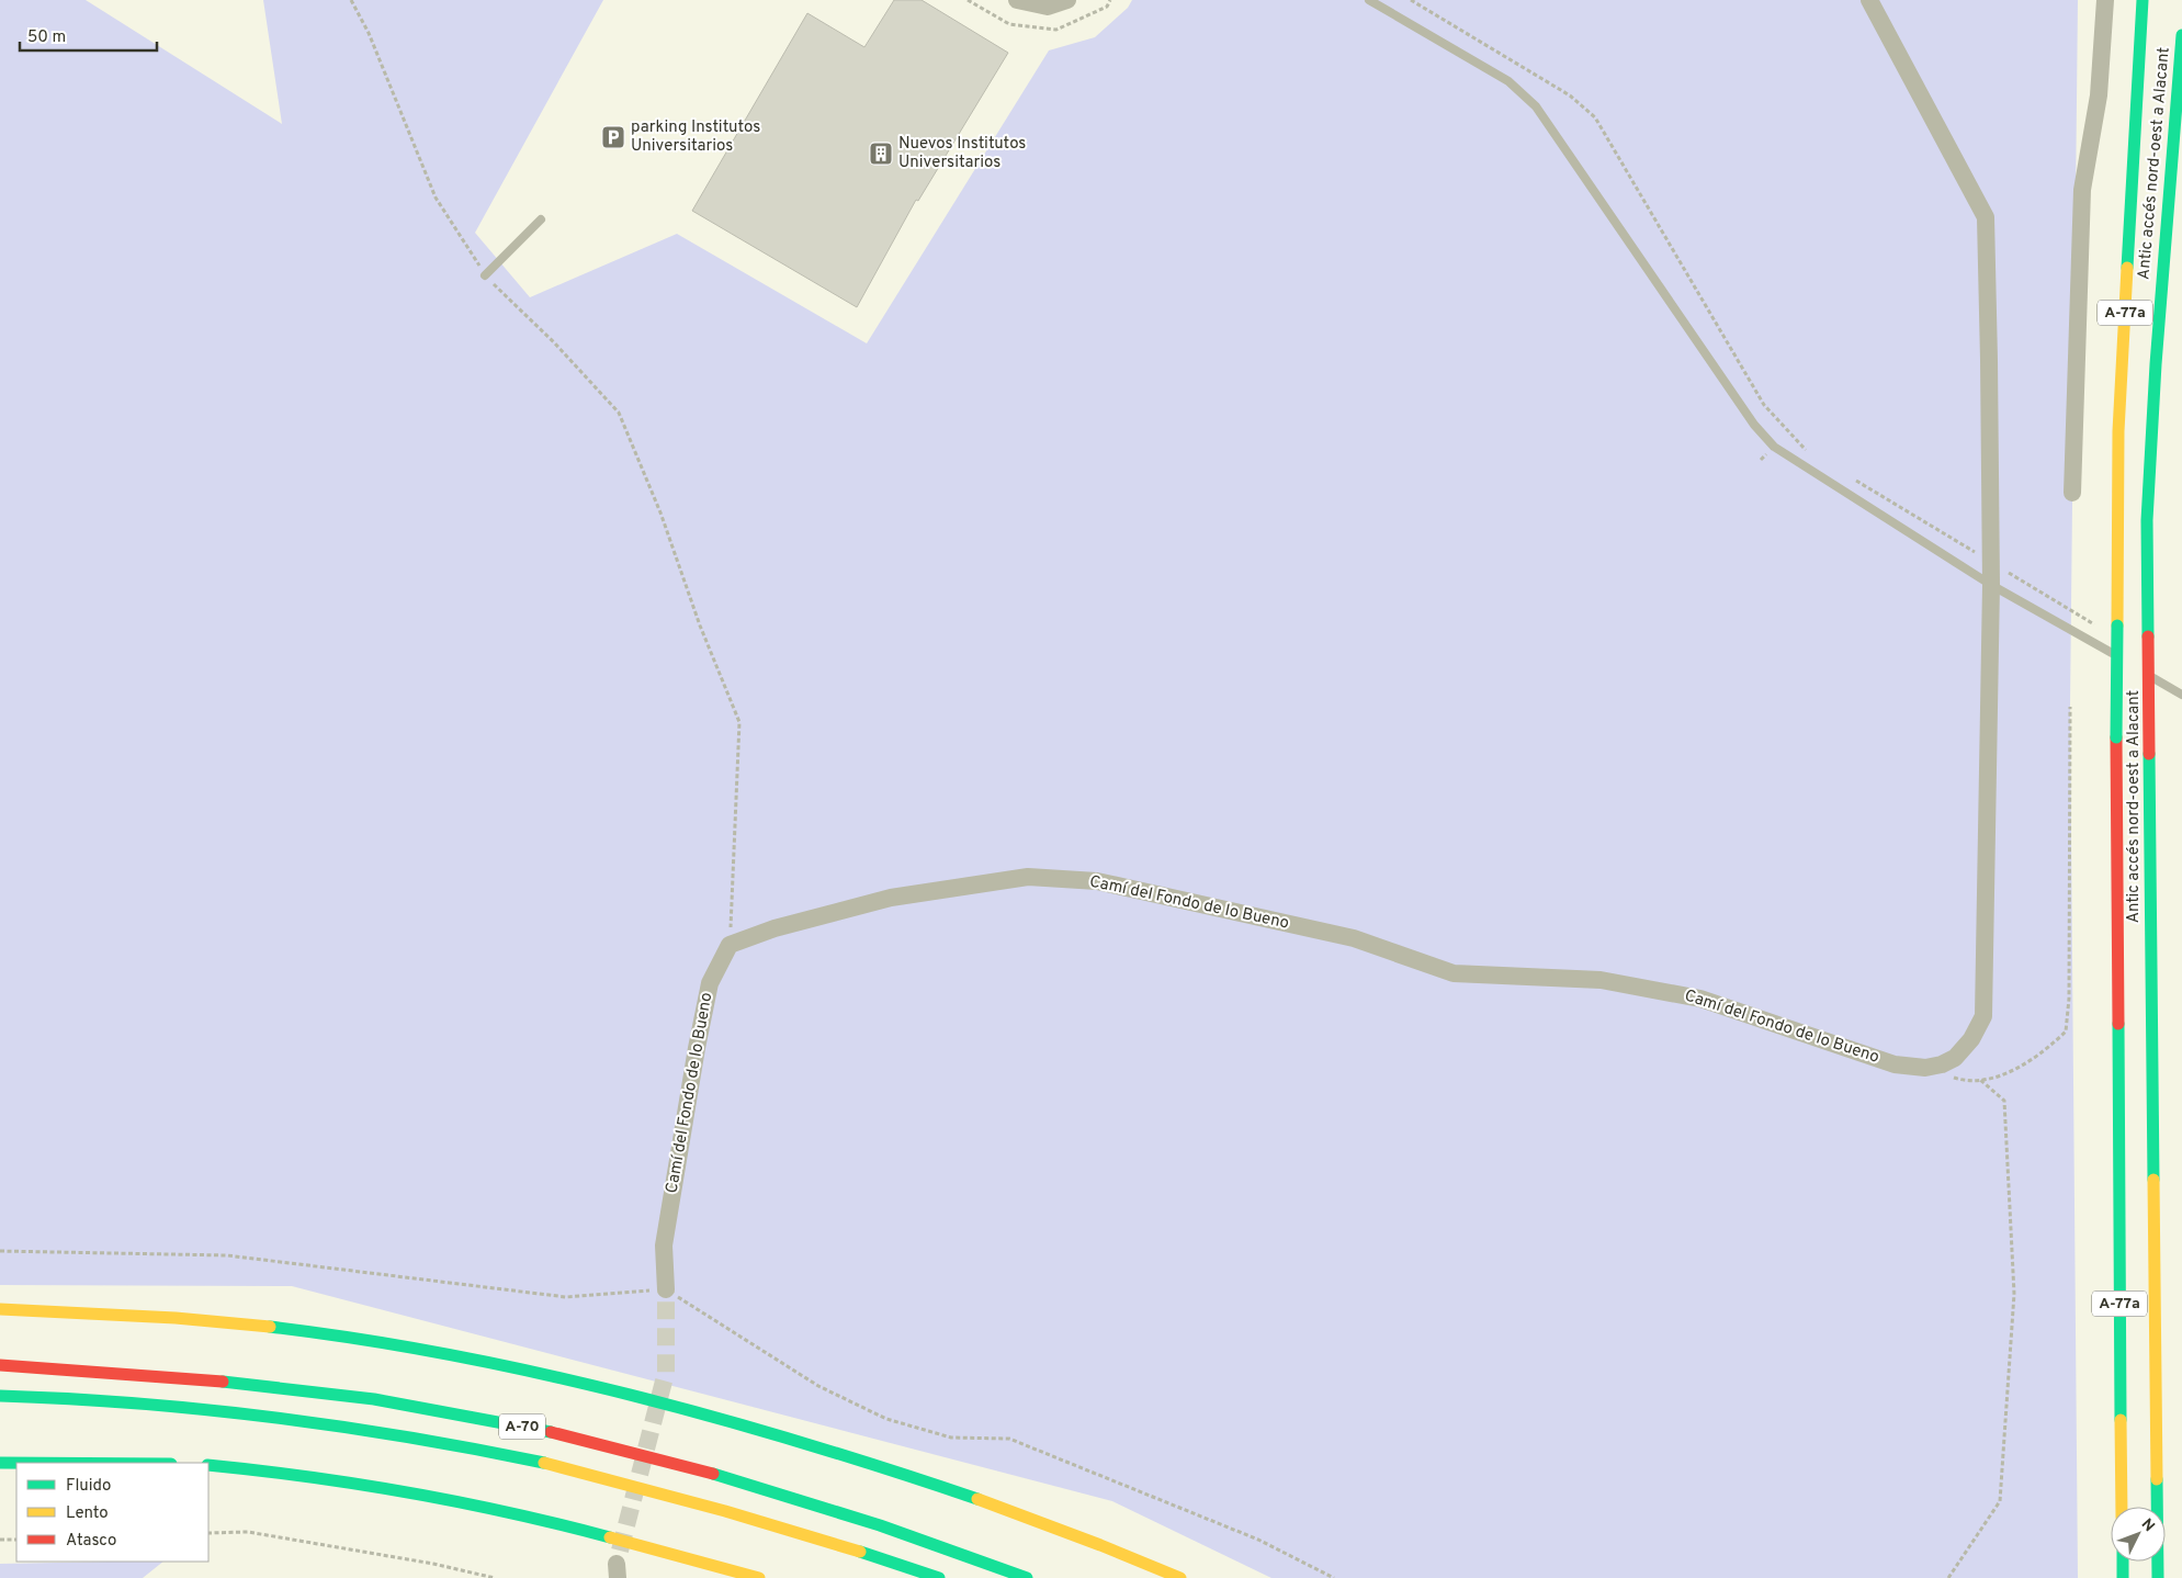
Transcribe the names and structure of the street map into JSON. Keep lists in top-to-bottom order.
{
  "streets": {
    "main road": ["Antic accés nord-oest a Alacant", "A-77a", "A-70"],
    "street": ["Camí del Fondo de lo Bueno"]
  },
  "places": {
    "parking": ["parking Institutos Universitarios"],
    "building": ["Nuevos Institutos Universitarios"]
  },
  "legend": ["Fluido", "Lento", "Atasco"],
  "scale_bar": "50 m",
  "north": "top right"
}
